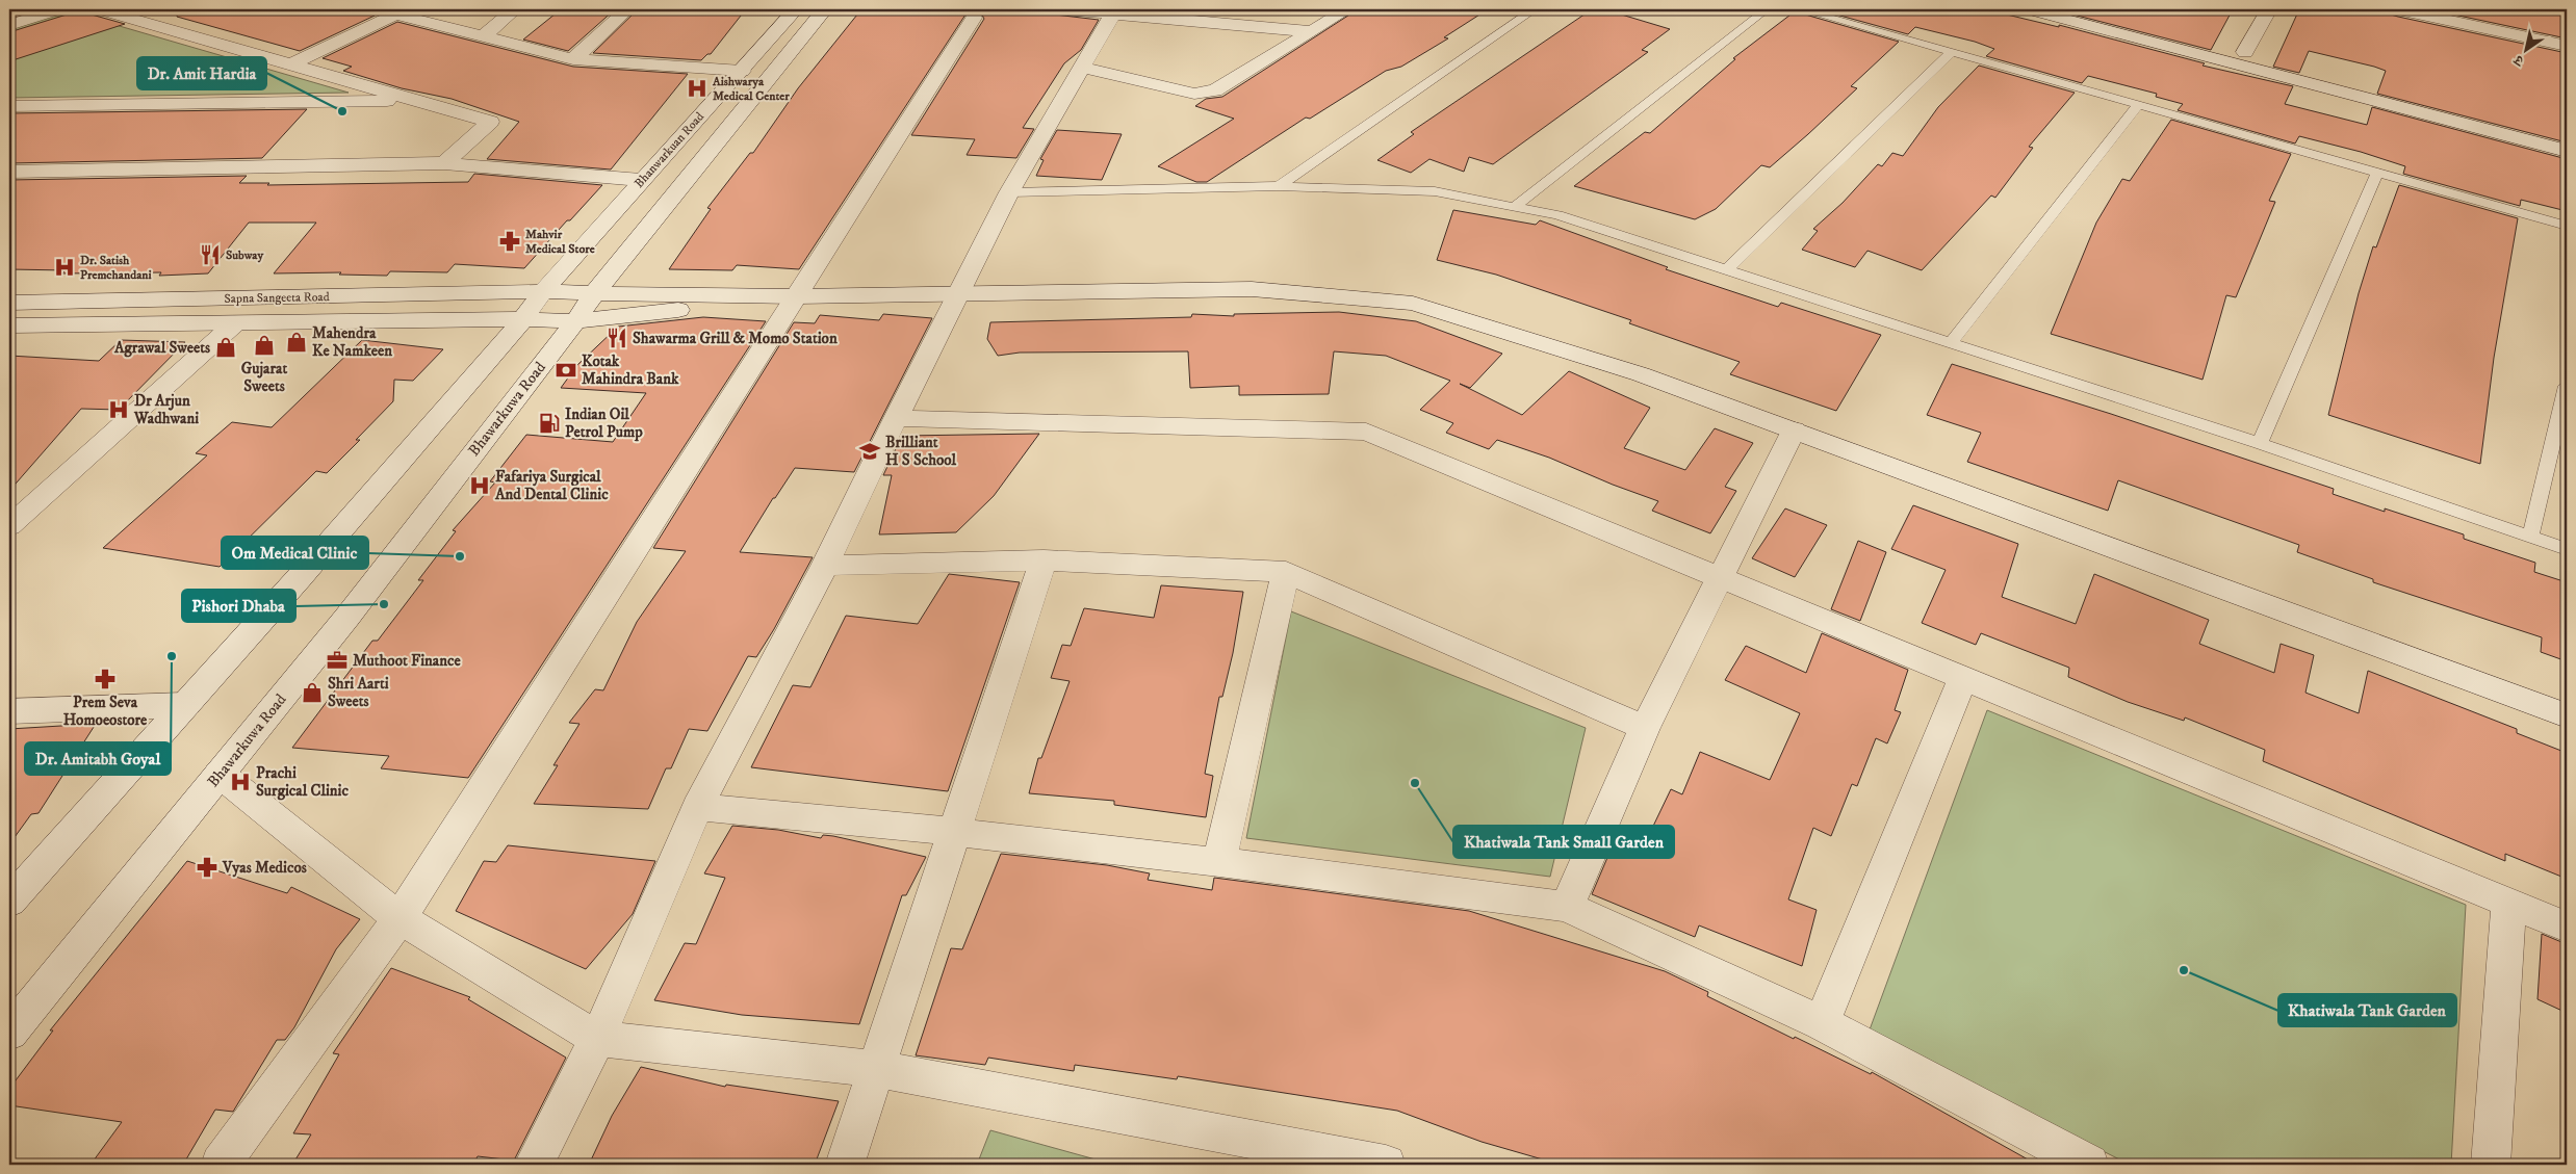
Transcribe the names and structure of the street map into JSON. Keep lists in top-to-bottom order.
{
  "streets": {
    "street": ["Bhanwarkuan Road", "Sapna Sangeeta Road", "Bhawarkuwa Road"]
  },
  "crossings": [
    ["Bhanwarkuan Road", "Sapna Sangeeta Road"],
    ["Bhanwarkuan Road", "Bhawarkuwa Road"],
    ["Sapna Sangeeta Road", "Bhawarkuwa Road"]
  ],
  "places": {
    "hospital": [
      "Aishwarya Medical Center",
      "Dr. Satish Premchandani",
      "Dr Arjun Wadhwani",
      "Fafariya Surgical And Dental Clinic",
      "Prachi Surgical Clinic"
    ],
    "other": [
      "Dr. Amit Hardia",
      "Om Medical Clinic",
      "Pishori Dhaba",
      "Dr. Amitabh Goyal",
      "Khatiwala Tank Small Garden",
      "Khatiwala Tank Garden"
    ],
    "pharmacy": ["Mahvir Medical Store", "Prem Seva Homoeostore", "Vyas Medicos"],
    "restaurant": ["Subway", "Shawarma Grill & Momo Station"],
    "shop": [
      "Mahendra Ke Namkeen",
      "Gujarat Sweets",
      "Agrawal Sweets",
      "Shri Aarti Sweets"
    ],
    "bank": ["Kotak Mahindra Bank"],
    "fuel station": ["Indian Oil Petrol Pump"],
    "school or university": ["Brilliant H S School"],
    "office": ["Muthoot Finance"]
  },
  "north": "bottom left"
}
